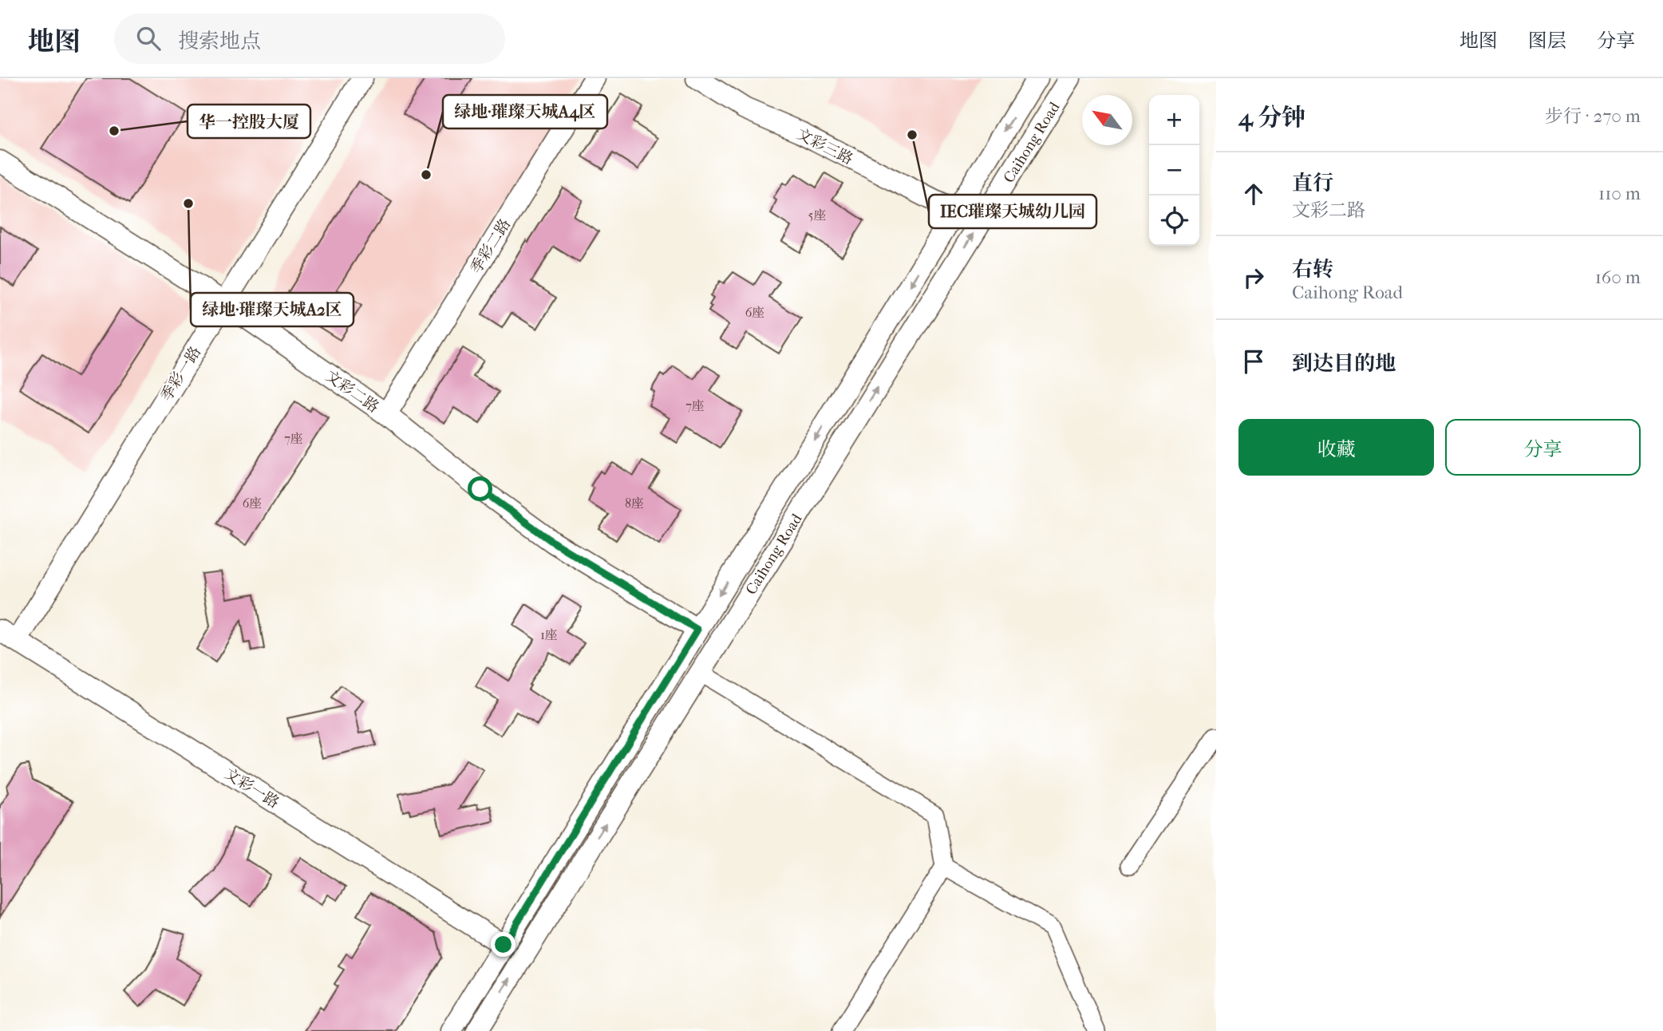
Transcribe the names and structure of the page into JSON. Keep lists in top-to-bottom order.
{
  "streets": {
    "street": [
      "Caihong Road",
      "文彩三路",
      "季彩二路",
      "季彩一路",
      "文彩二路",
      "文彩一路"
    ]
  },
  "crossings": [
    ["Caihong Road", "文彩三路"],
    ["Caihong Road", "文彩二路"],
    ["Caihong Road", "文彩一路"],
    ["季彩二路", "文彩二路"],
    ["季彩一路", "文彩二路"],
    ["季彩一路", "文彩一路"]
  ],
  "places": [
    "华一控股大厦",
    "IEC璀璨天城幼儿园",
    "绿地·璀璨天城A4区",
    "绿地·璀璨天城A2区"
  ],
  "house_numbers": [
    "5座",
    "6座",
    "7座",
    "7座",
    "6座",
    "8座",
    "1座"
  ],
  "north": "top left",
  "page": {
    "header": "地图",
    "search": "搜索地点",
    "nav": ["地图", "图层", "分享"],
    "heading": ["4 分钟", "步行 · 270 m"],
    "map_buttons": ["+", "−"],
    "list": [
      ["直行", "文彩二路", "110 m"],
      ["右转", "Caihong Road", "160 m"],
      "到达目的地"
    ],
    "buttons": ["收藏", "分享"]
  }
}
